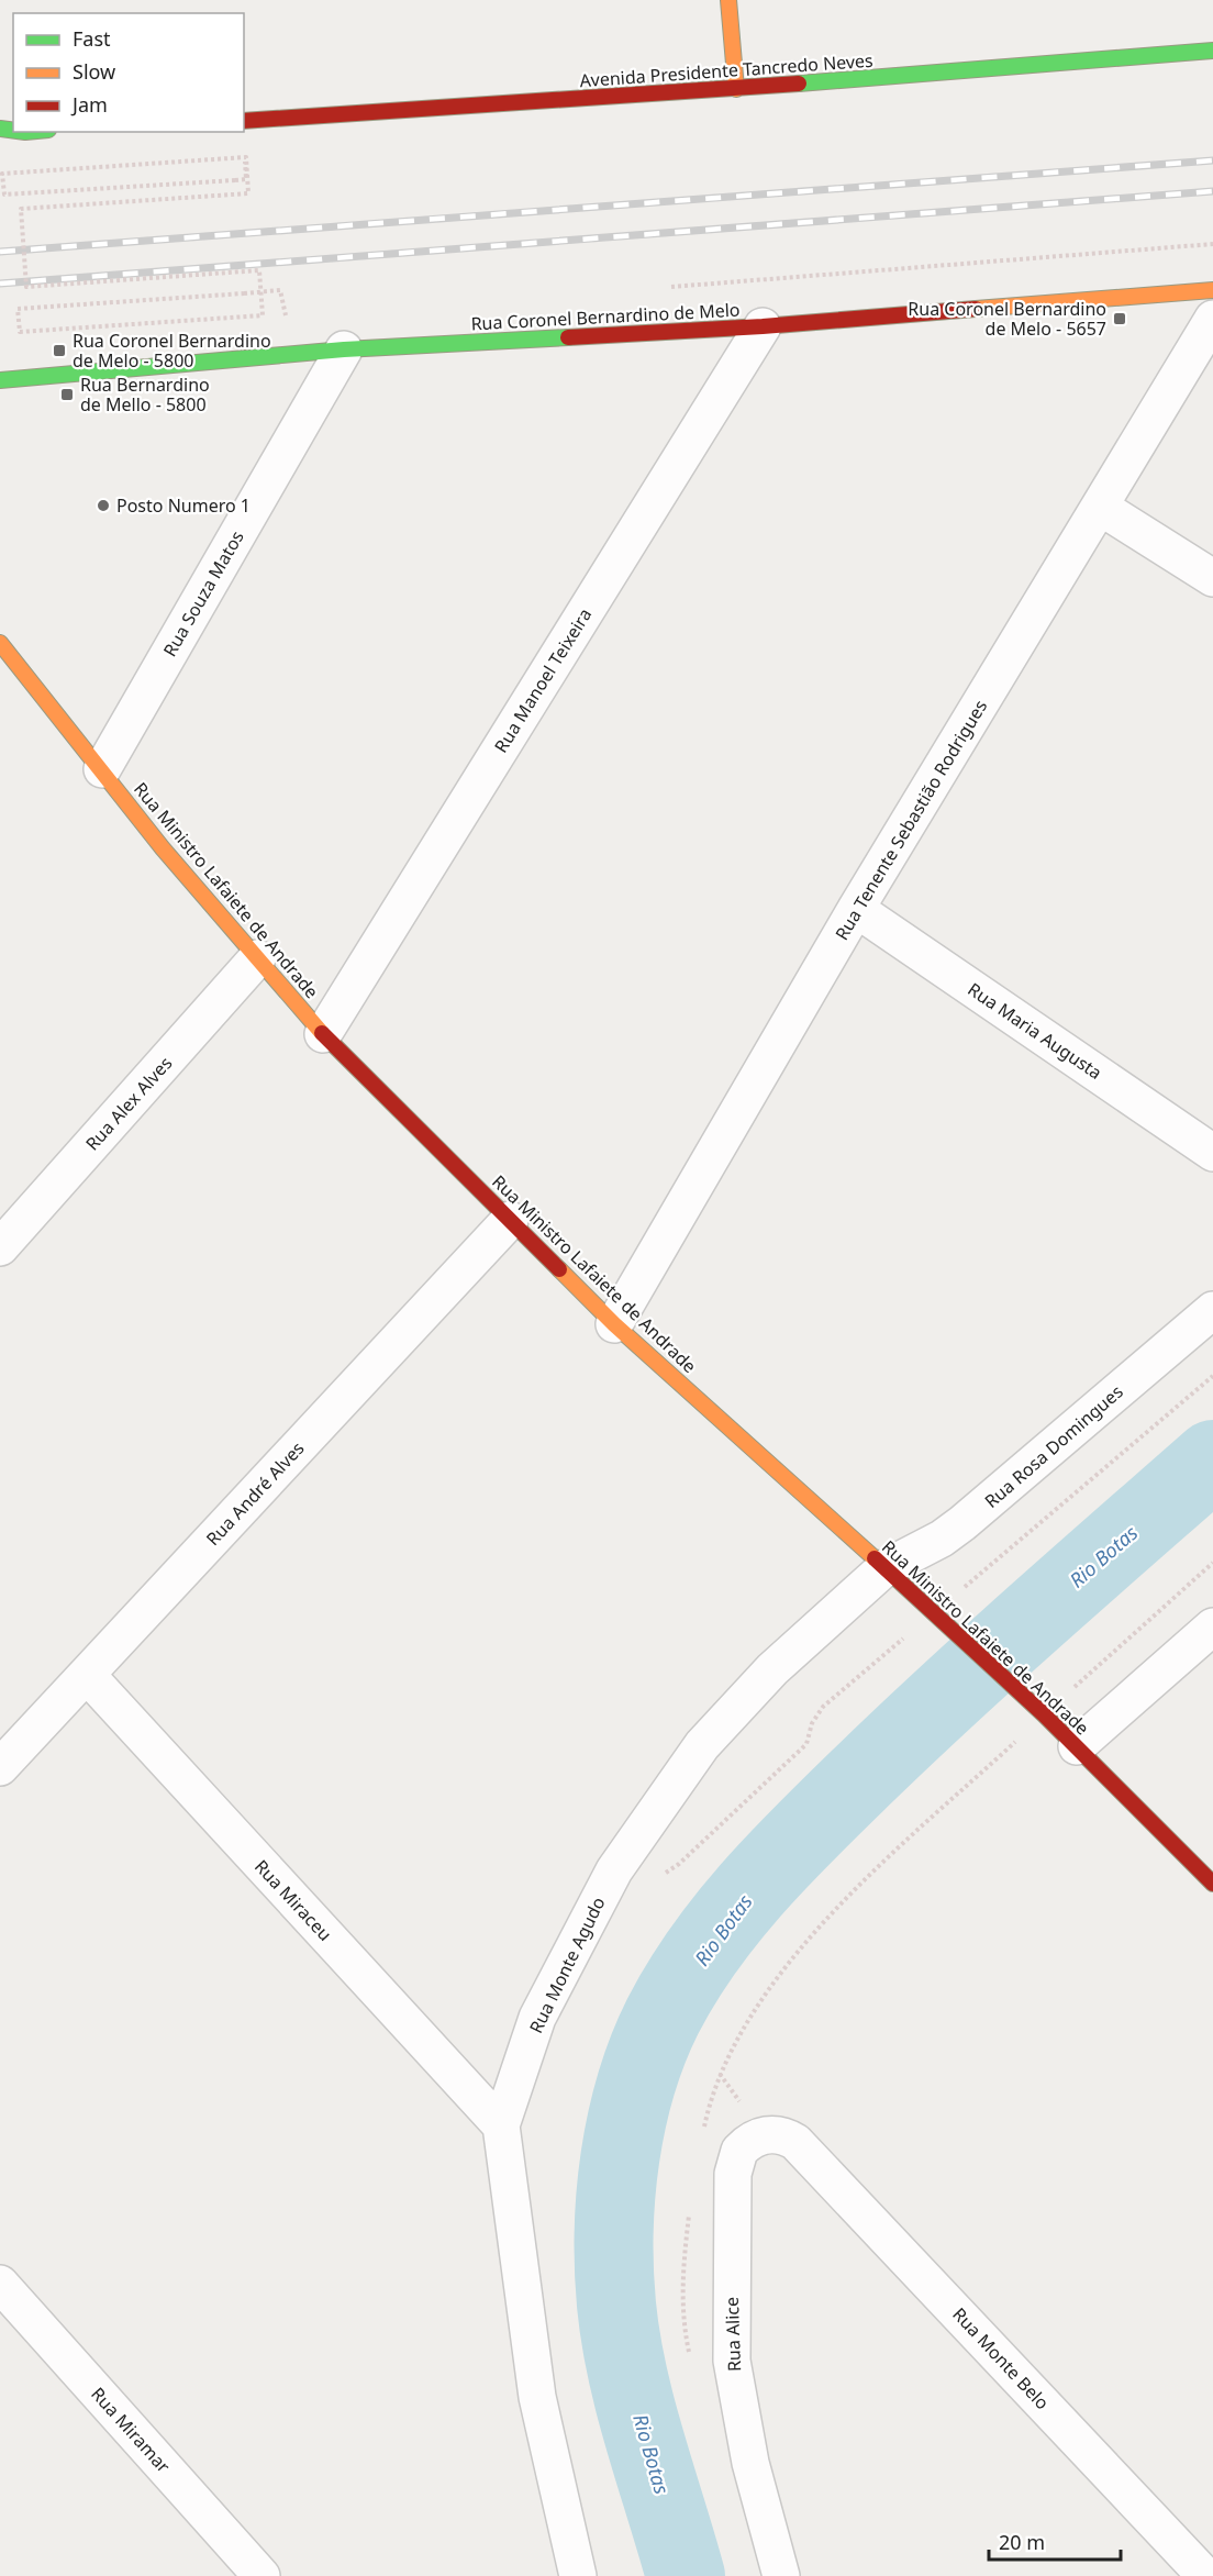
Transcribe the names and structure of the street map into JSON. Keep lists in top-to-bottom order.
{
  "streets": {
    "main road": ["Avenida Presidente Tancredo Neves", "Rua Coronel Bernardino de Melo", "Rua Ministro Lafaiete de Andrade"],
    "street": [
      "Rua Souza Matos",
      "Rua Manoel Teixeira",
      "Rua Tenente Sebastião Rodrigues",
      "Rua Maria Augusta",
      "Rua Alex Alves",
      "Rua Rosa Domingues",
      "Rua André Alves",
      "Rua Miraceu",
      "Rua Monte Agudo",
      "Rua Alice",
      "Rua Monte Belo",
      "Rua Miramar"
    ]
  },
  "crossings": [
    ["Rua Coronel Bernardino de Melo", "Rua Souza Matos"],
    ["Rua Coronel Bernardino de Melo", "Rua Manoel Teixeira"],
    ["Rua Souza Matos", "Rua Ministro Lafaiete de Andrade"],
    ["Rua Manoel Teixeira", "Rua Ministro Lafaiete de Andrade"],
    ["Rua Tenente Sebastião Rodrigues", "Rua Ministro Lafaiete de Andrade"],
    ["Rua Tenente Sebastião Rodrigues", "Rua Maria Augusta"],
    ["Rua Ministro Lafaiete de Andrade", "Rua Alex Alves"],
    ["Rua Ministro Lafaiete de Andrade", "Rua Rosa Domingues"],
    ["Rua Ministro Lafaiete de Andrade", "Rua André Alves"],
    ["Rua Ministro Lafaiete de Andrade", "Rua Monte Agudo"],
    ["Rua Rosa Domingues", "Rua Monte Agudo"],
    ["Rua André Alves", "Rua Miraceu"],
    ["Rua Miraceu", "Rua Monte Agudo"],
    ["Rua Alice", "Rua Monte Belo"]
  ],
  "water": ["Rio Botas"],
  "places": {
    "transit": ["Rua Coronel Bernardino de Melo - 5657", "Rua Coronel Bernardino de Melo - 5800", "Rua Bernardino de Mello - 5800"],
    "other": ["Posto Numero 1"]
  },
  "legend": ["Fast", "Slow", "Jam"],
  "scale_bar": "20 m"
}
